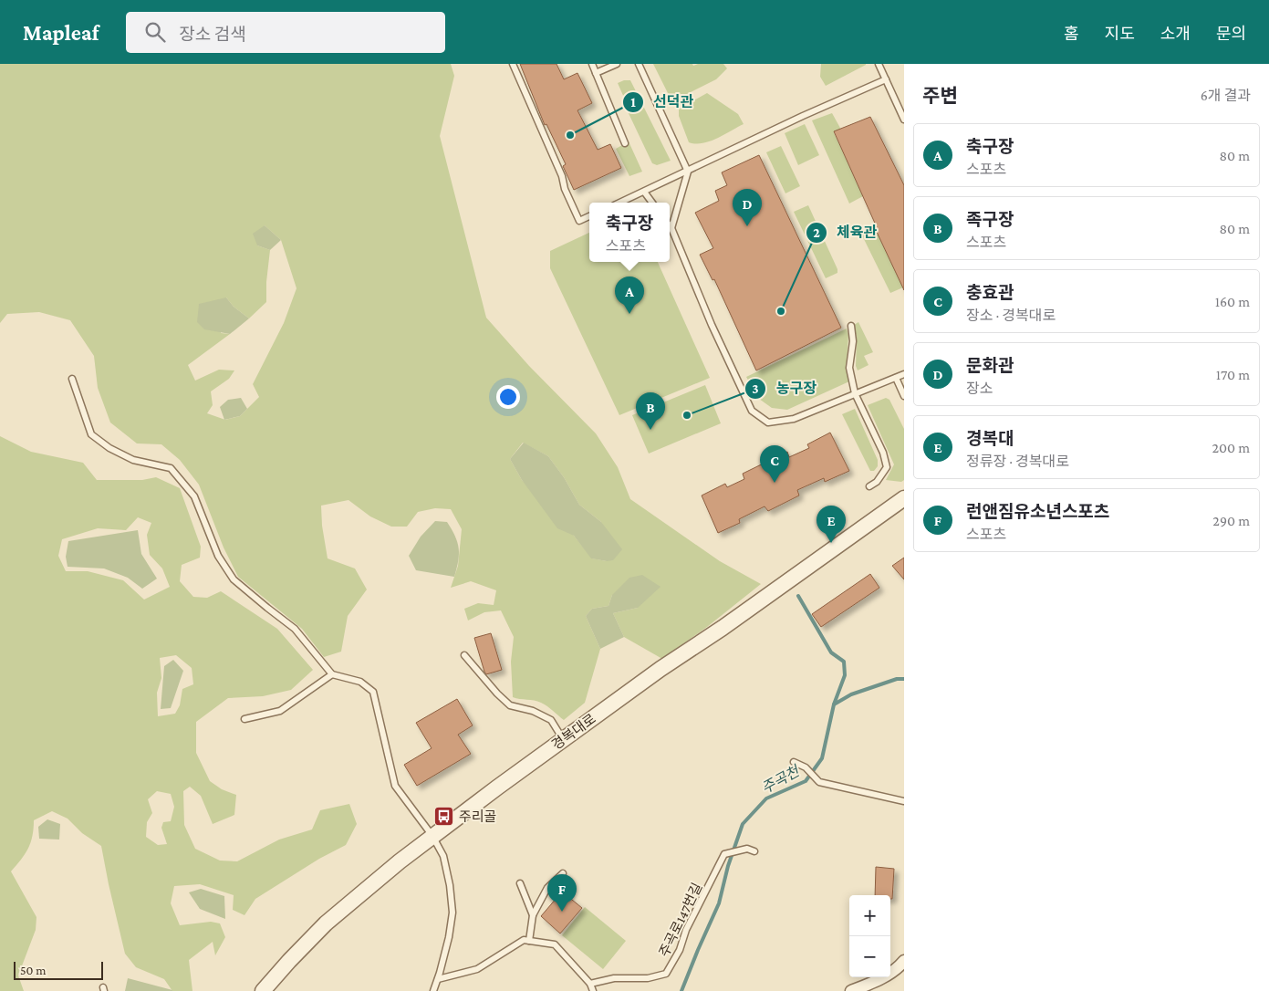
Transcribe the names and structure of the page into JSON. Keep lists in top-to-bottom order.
{
  "streets": {
    "street": ["경복대로"],
    "lane": ["주곡로147번길"]
  },
  "water": ["주곡천"],
  "places": {
    "other": ["선덕관", "체육관", "농구장"],
    "bus stop": ["주리골"]
  },
  "scale_bar": "50 m",
  "page": {
    "header": "Mapleaf",
    "search": "장소 검색",
    "nav": [
      "홈",
      "지도",
      "소개",
      "문의"
    ],
    "heading": ["주변", "6개 결과"],
    "list": [
      {
        "mark": "A",
        "name": "축구장",
        "note": "스포츠",
        "value": "80 m"
      },
      {
        "mark": "B",
        "name": "족구장",
        "note": "스포츠",
        "value": "80 m"
      },
      {
        "mark": "C",
        "name": "충효관",
        "note": "장소 · 경복대로",
        "value": "160 m"
      },
      {
        "mark": "D",
        "name": "문화관",
        "note": "장소",
        "value": "170 m"
      },
      {
        "mark": "E",
        "name": "경복대",
        "note": "정류장 · 경복대로",
        "value": "200 m"
      },
      {
        "mark": "F",
        "name": "런앤짐유소년스포츠",
        "note": "스포츠",
        "value": "290 m"
      }
    ],
    "pins": [
      "D",
      "A",
      "B",
      "C",
      "E",
      "F"
    ],
    "popup": ["축구장", "스포츠"],
    "map_buttons": ["+", "−"],
    "scale": "50 m"
  }
}
